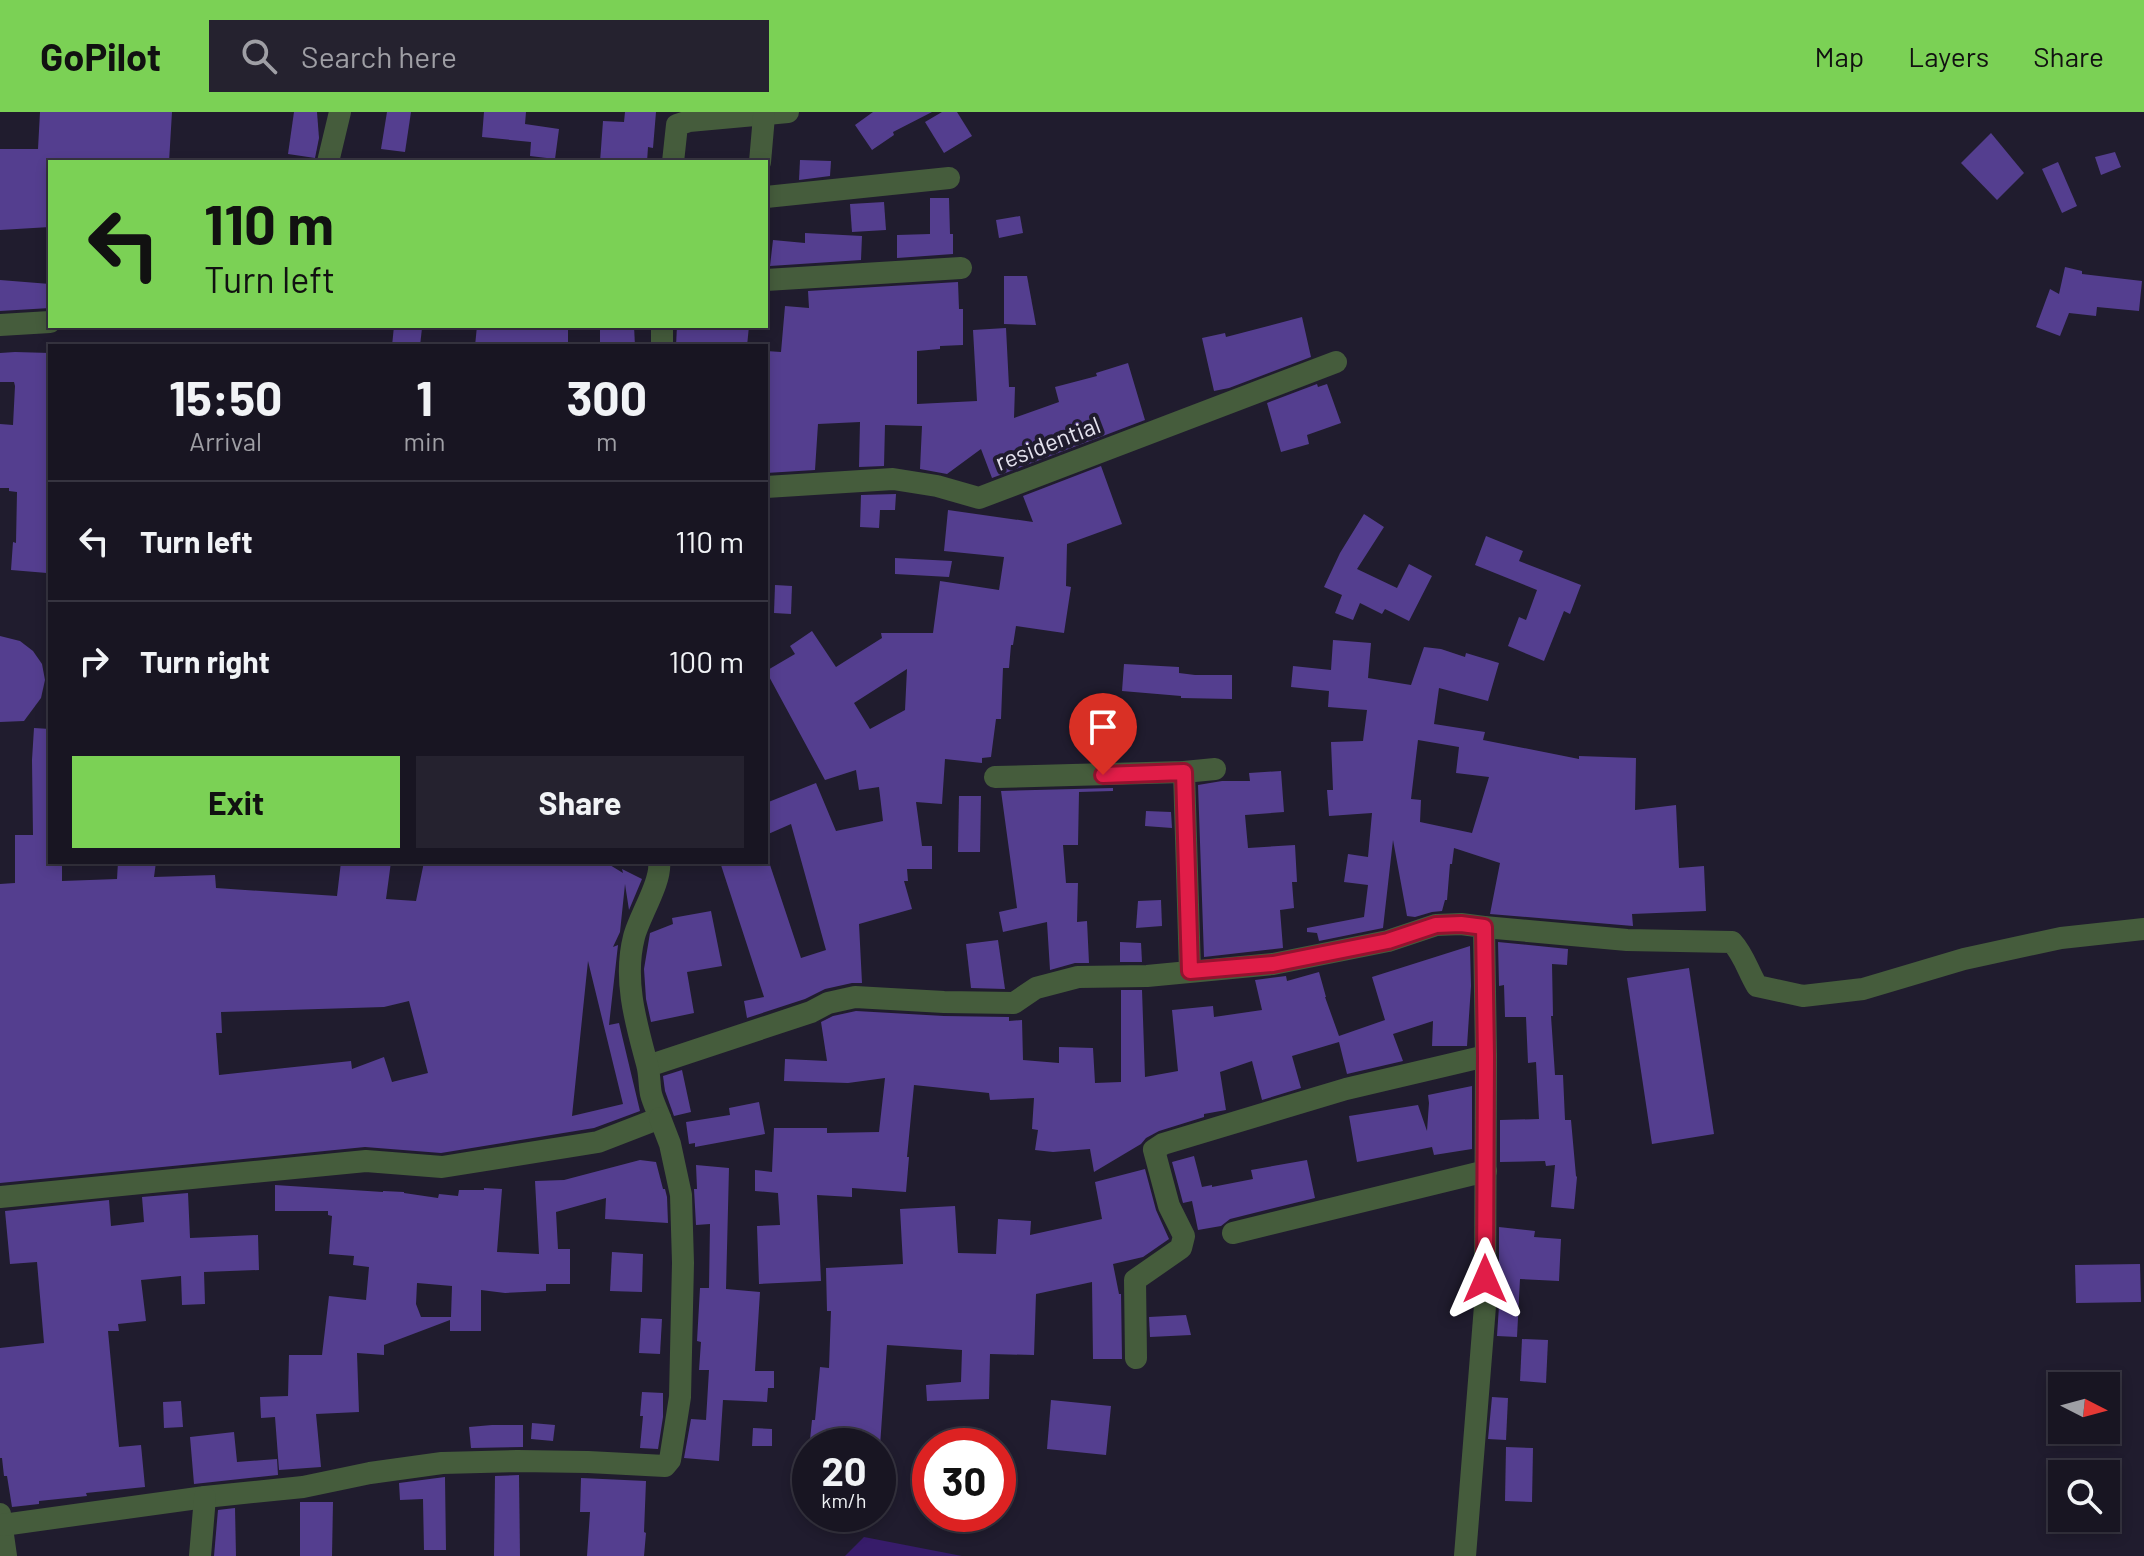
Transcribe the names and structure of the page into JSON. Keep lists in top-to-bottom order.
{
  "streets": {
    "street": ["residential"]
  },
  "north": "right",
  "page": {
    "header": "GoPilot",
    "search": "Search here",
    "nav": ["Map", "Layers", "Share"],
    "turn": ["110 m", "Turn left"],
    "eta": [
      "15:50",
      "Arrival",
      "1",
      "min",
      "300",
      "m"
    ],
    "list": [
      {
        "name": "Turn left",
        "value": "110 m"
      },
      {
        "name": "Turn right",
        "value": "100 m"
      }
    ],
    "buttons": ["Exit", "Share"],
    "speed": "20 km/h",
    "limit": "30"
  }
}
